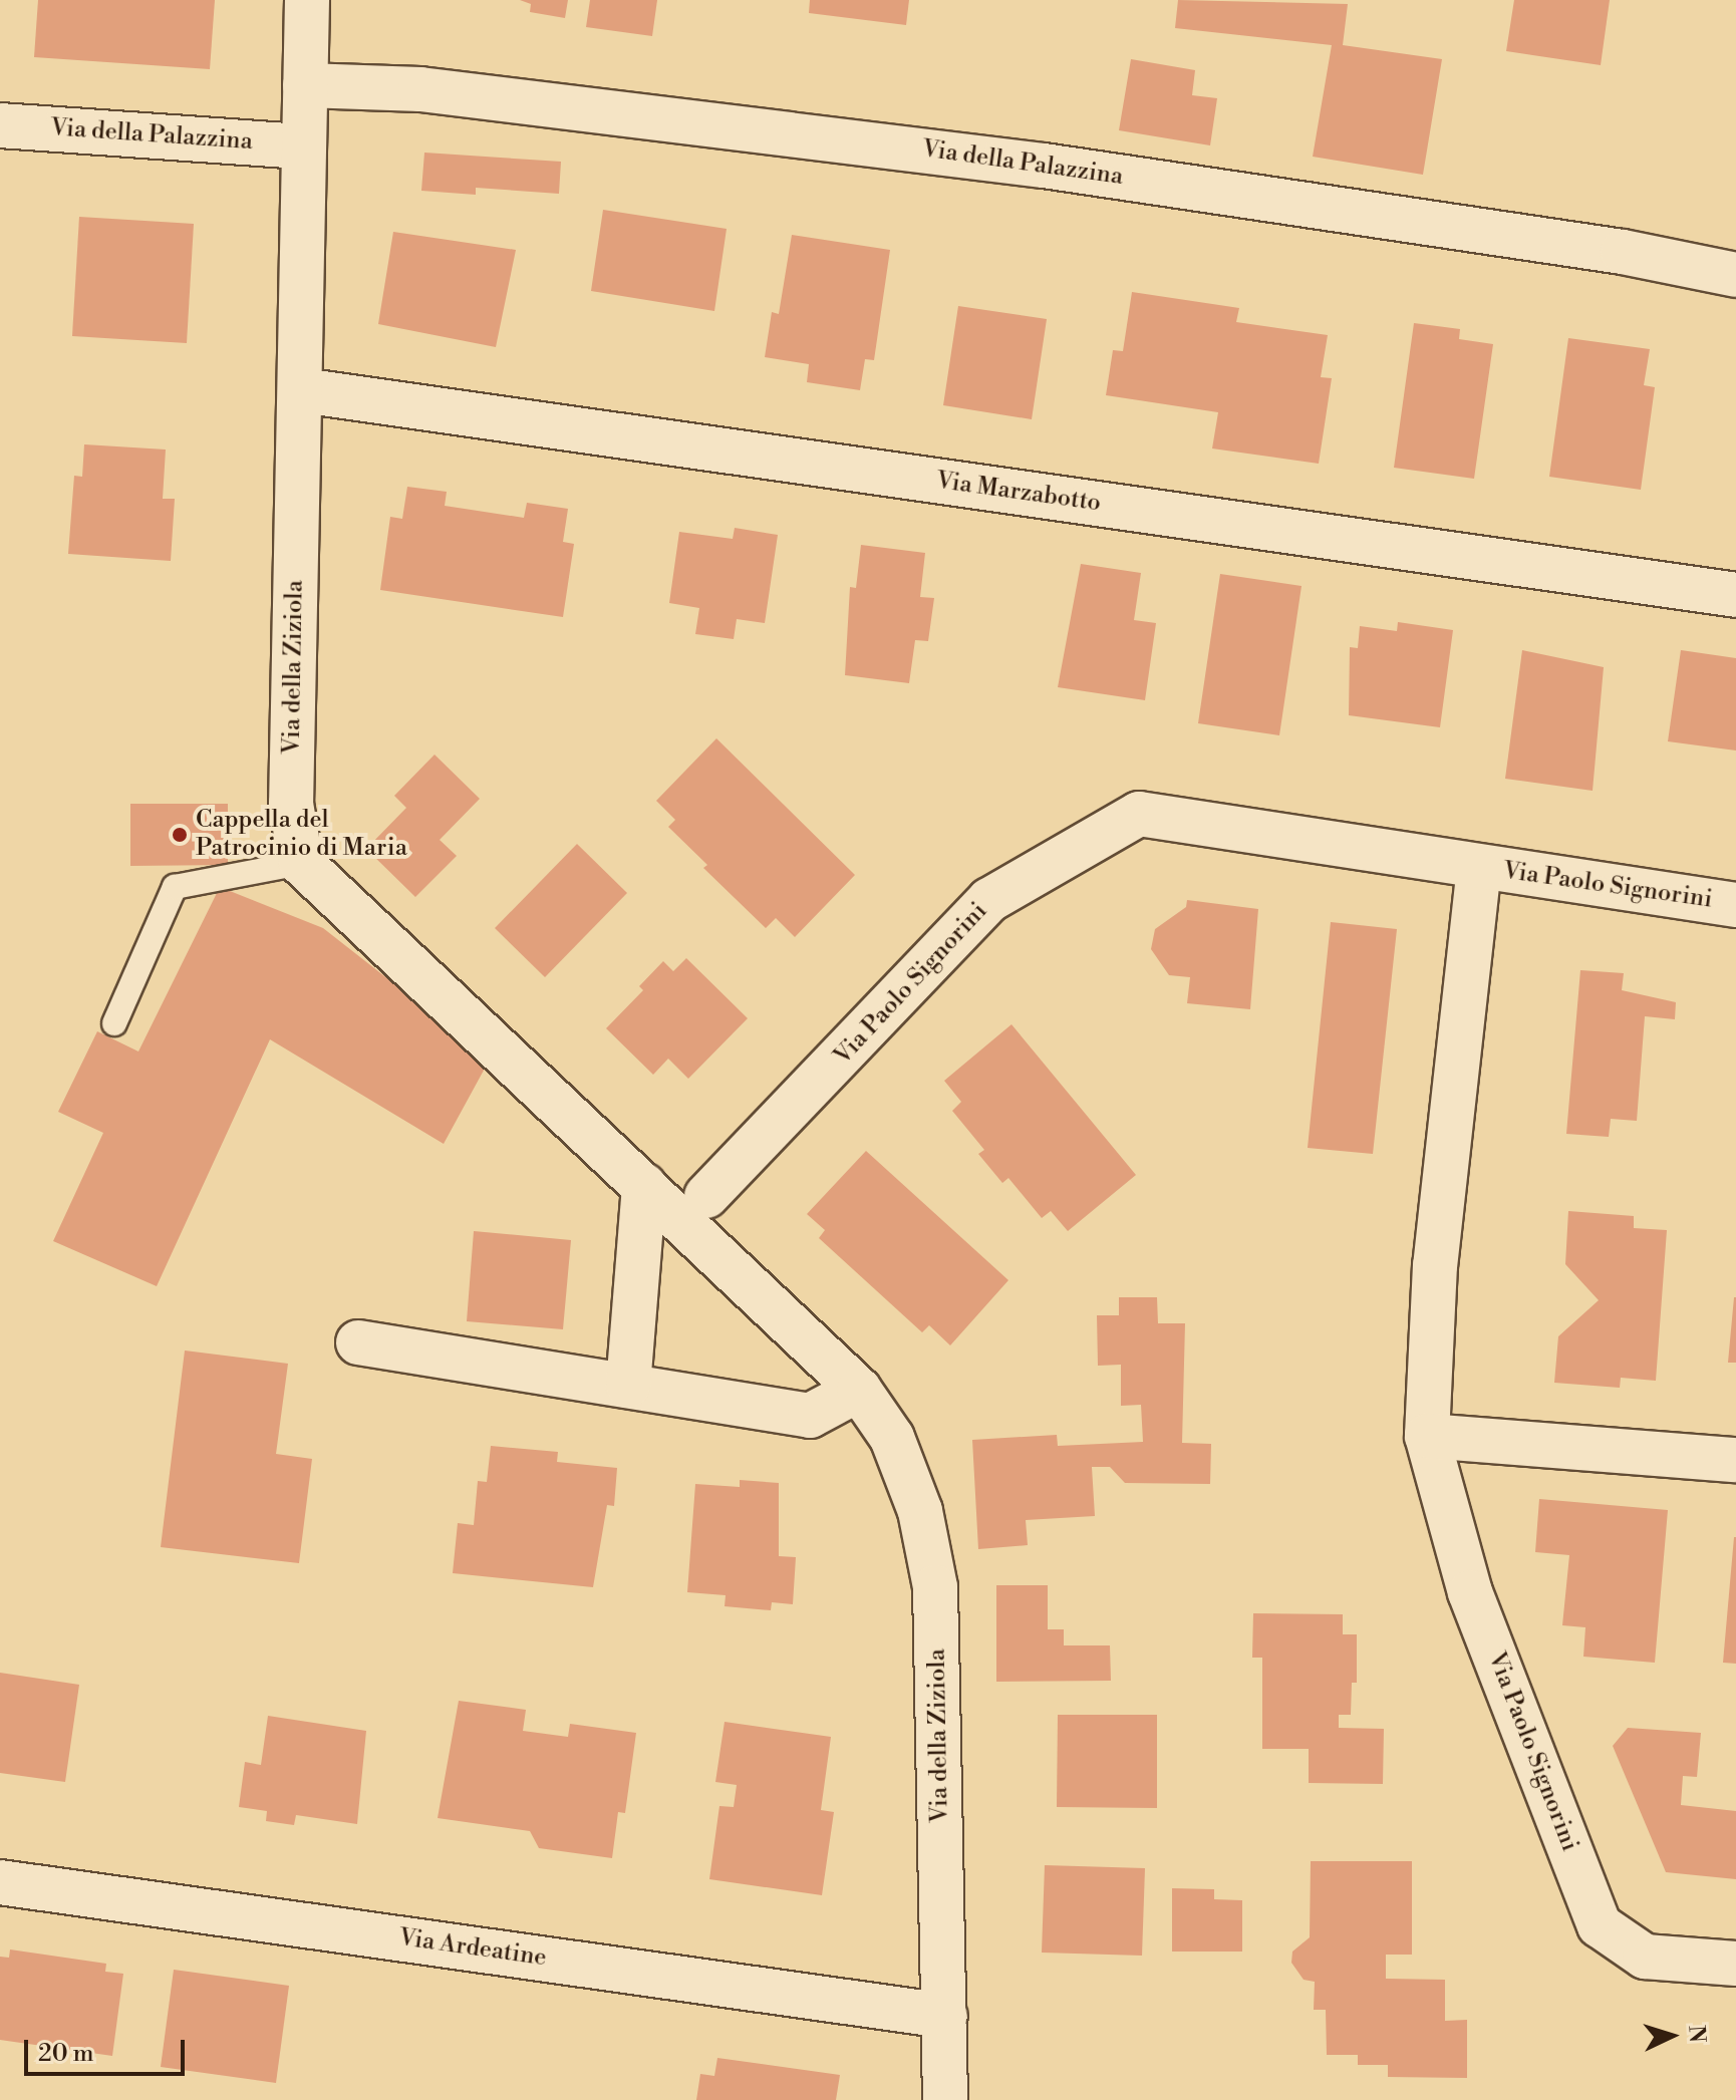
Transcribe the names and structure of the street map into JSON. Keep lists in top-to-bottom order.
{
  "streets": {
    "street": [
      "Via della Palazzina",
      "Via Marzabotto",
      "Via della Ziziola",
      "Via Paolo Signorini",
      "Via Ardeatine"
    ]
  },
  "crossings": [
    ["Via della Palazzina", "Via della Ziziola"],
    ["Via Marzabotto", "Via della Ziziola"],
    ["Via della Ziziola", "Via Ardeatine"]
  ],
  "places": ["Cappella del Patrocinio di Maria"],
  "scale_bar": "20 m",
  "north": "right"
}
